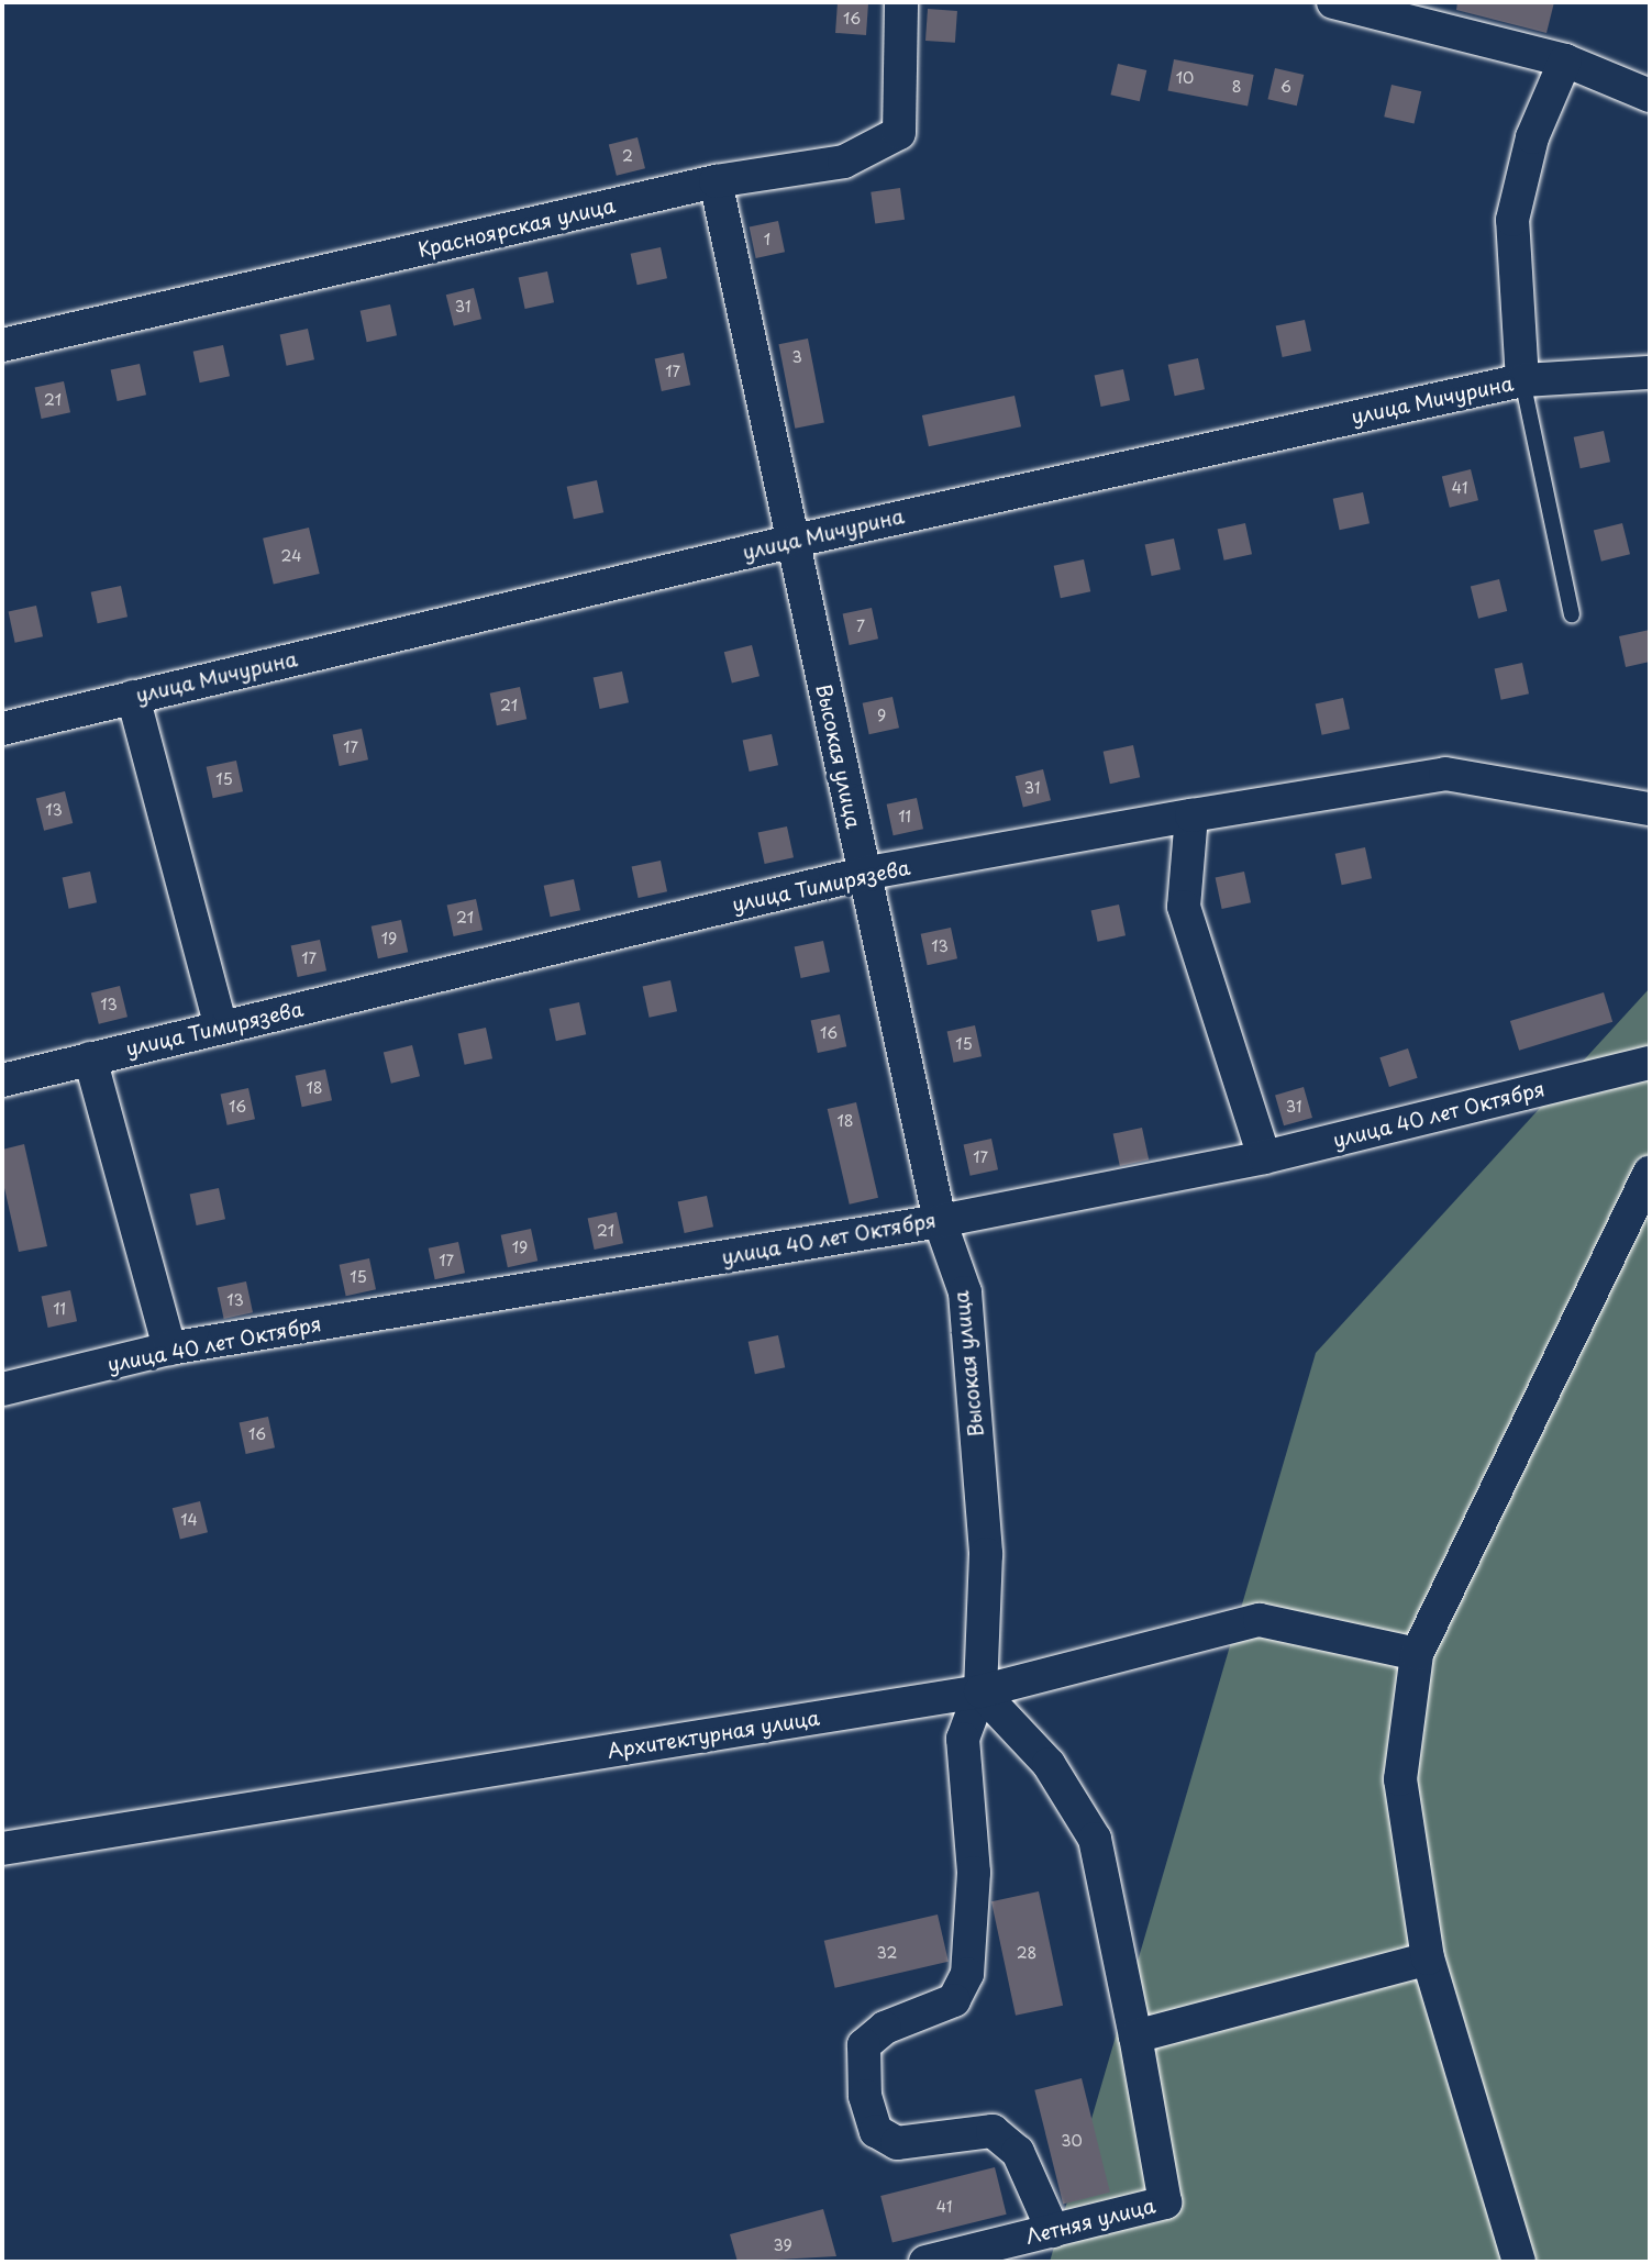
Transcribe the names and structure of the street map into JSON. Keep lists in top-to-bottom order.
{
  "streets": {
    "street": [
      "Красноярская улица",
      "улица Мичурина",
      "Высокая улица",
      "улица Тимирязева",
      "улица 40 лет Октября",
      "Архитектурная улица",
      "Летняя улица"
    ]
  },
  "crossings": [
    ["Красноярская улица", "Высокая улица"],
    ["улица Мичурина", "Высокая улица"],
    ["Высокая улица", "улица Тимирязева"],
    ["Высокая улица", "улица 40 лет Октября"],
    ["Высокая улица", "Архитектурная улица"],
    ["Высокая улица", "Летняя улица"]
  ],
  "house_numbers": [
    "16",
    "10",
    "8",
    "6",
    "2",
    "1",
    "31",
    "3",
    "17",
    "21",
    "41",
    "24",
    "7",
    "21",
    "9",
    "17",
    "15",
    "31",
    "13",
    "11",
    "21",
    "19",
    "13",
    "17",
    "13",
    "16",
    "15",
    "18",
    "16",
    "31",
    "18",
    "17",
    "21",
    "19",
    "17",
    "15",
    "13",
    "11",
    "16",
    "14",
    "32",
    "28",
    "30",
    "41",
    "39"
  ]
}
